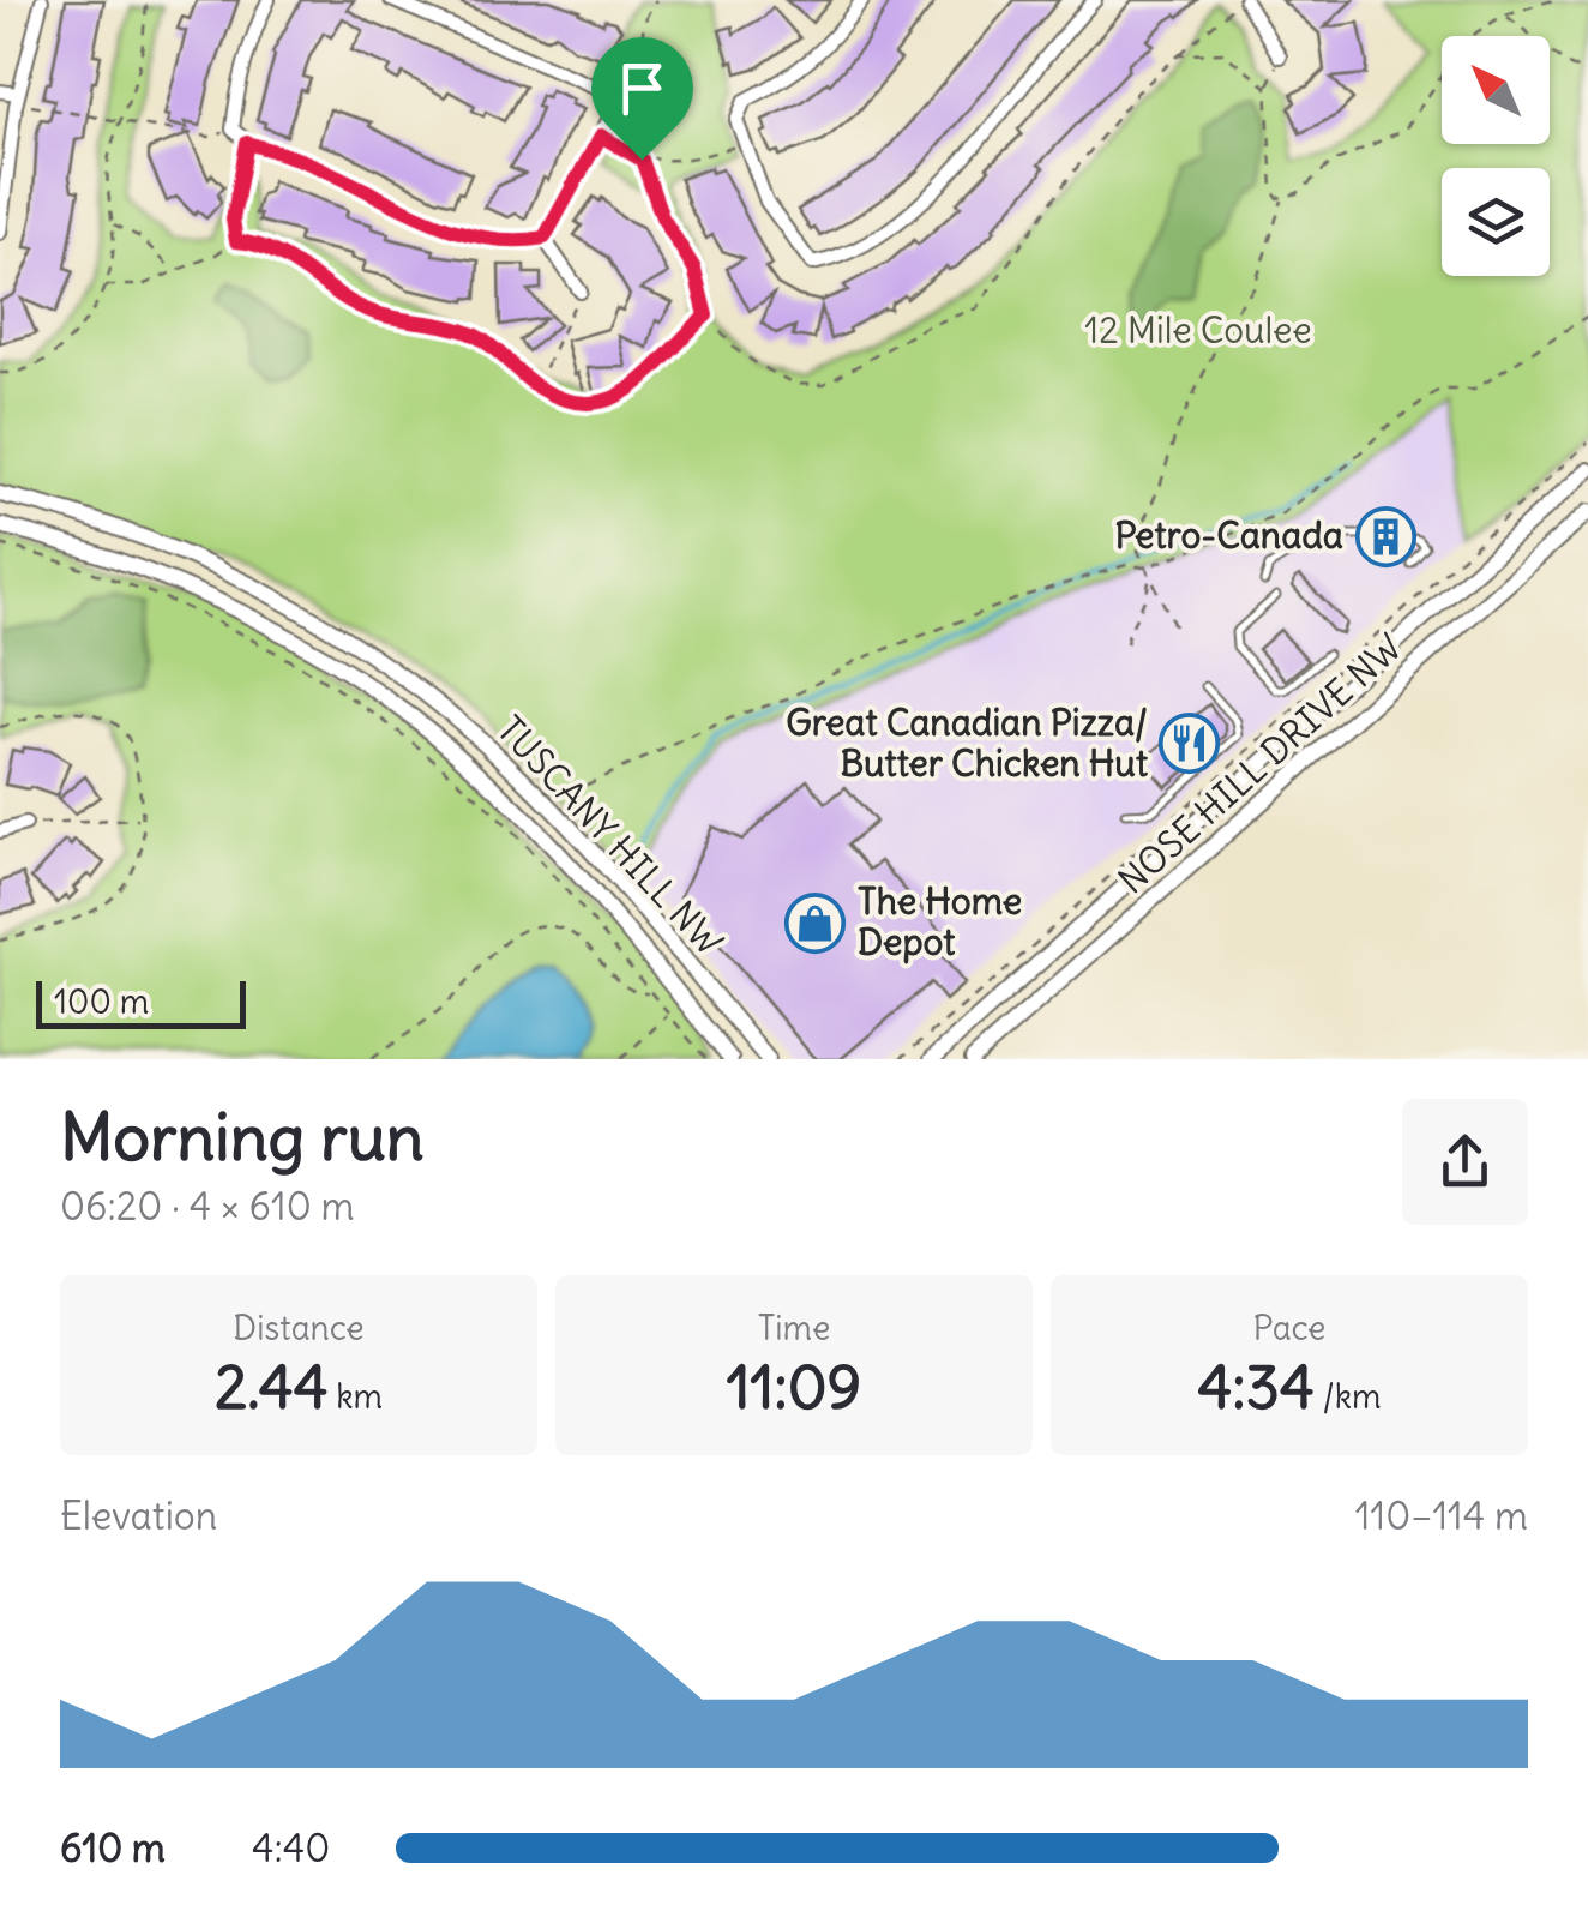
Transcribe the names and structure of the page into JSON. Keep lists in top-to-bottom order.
{
  "streets": {
    "street": ["NOSE HILL DRIVE NW", "TUSCANY HILL NW"]
  },
  "parks": ["12 Mile Coulee"],
  "places": {
    "building": ["Petro-Canada"],
    "restaurant": ["Great Canadian Pizza/ Butter Chicken Hut"],
    "shop": ["The Home Depot"]
  },
  "scale_bar": "100 m",
  "north": "top left",
  "page": {
    "scale": "100 m",
    "heading": ["Morning run", "06:20 · 4 × 610 m"],
    "stats": [
      ["Distance", "2.44 km"],
      ["Time", "11:09"],
      ["Pace", "4:34 /km"]
    ],
    "chart": ["Elevation", "110–114 m"],
    "list": [
      {
        "name": "610 m",
        "note": "4:40"
      }
    ]
  }
}
